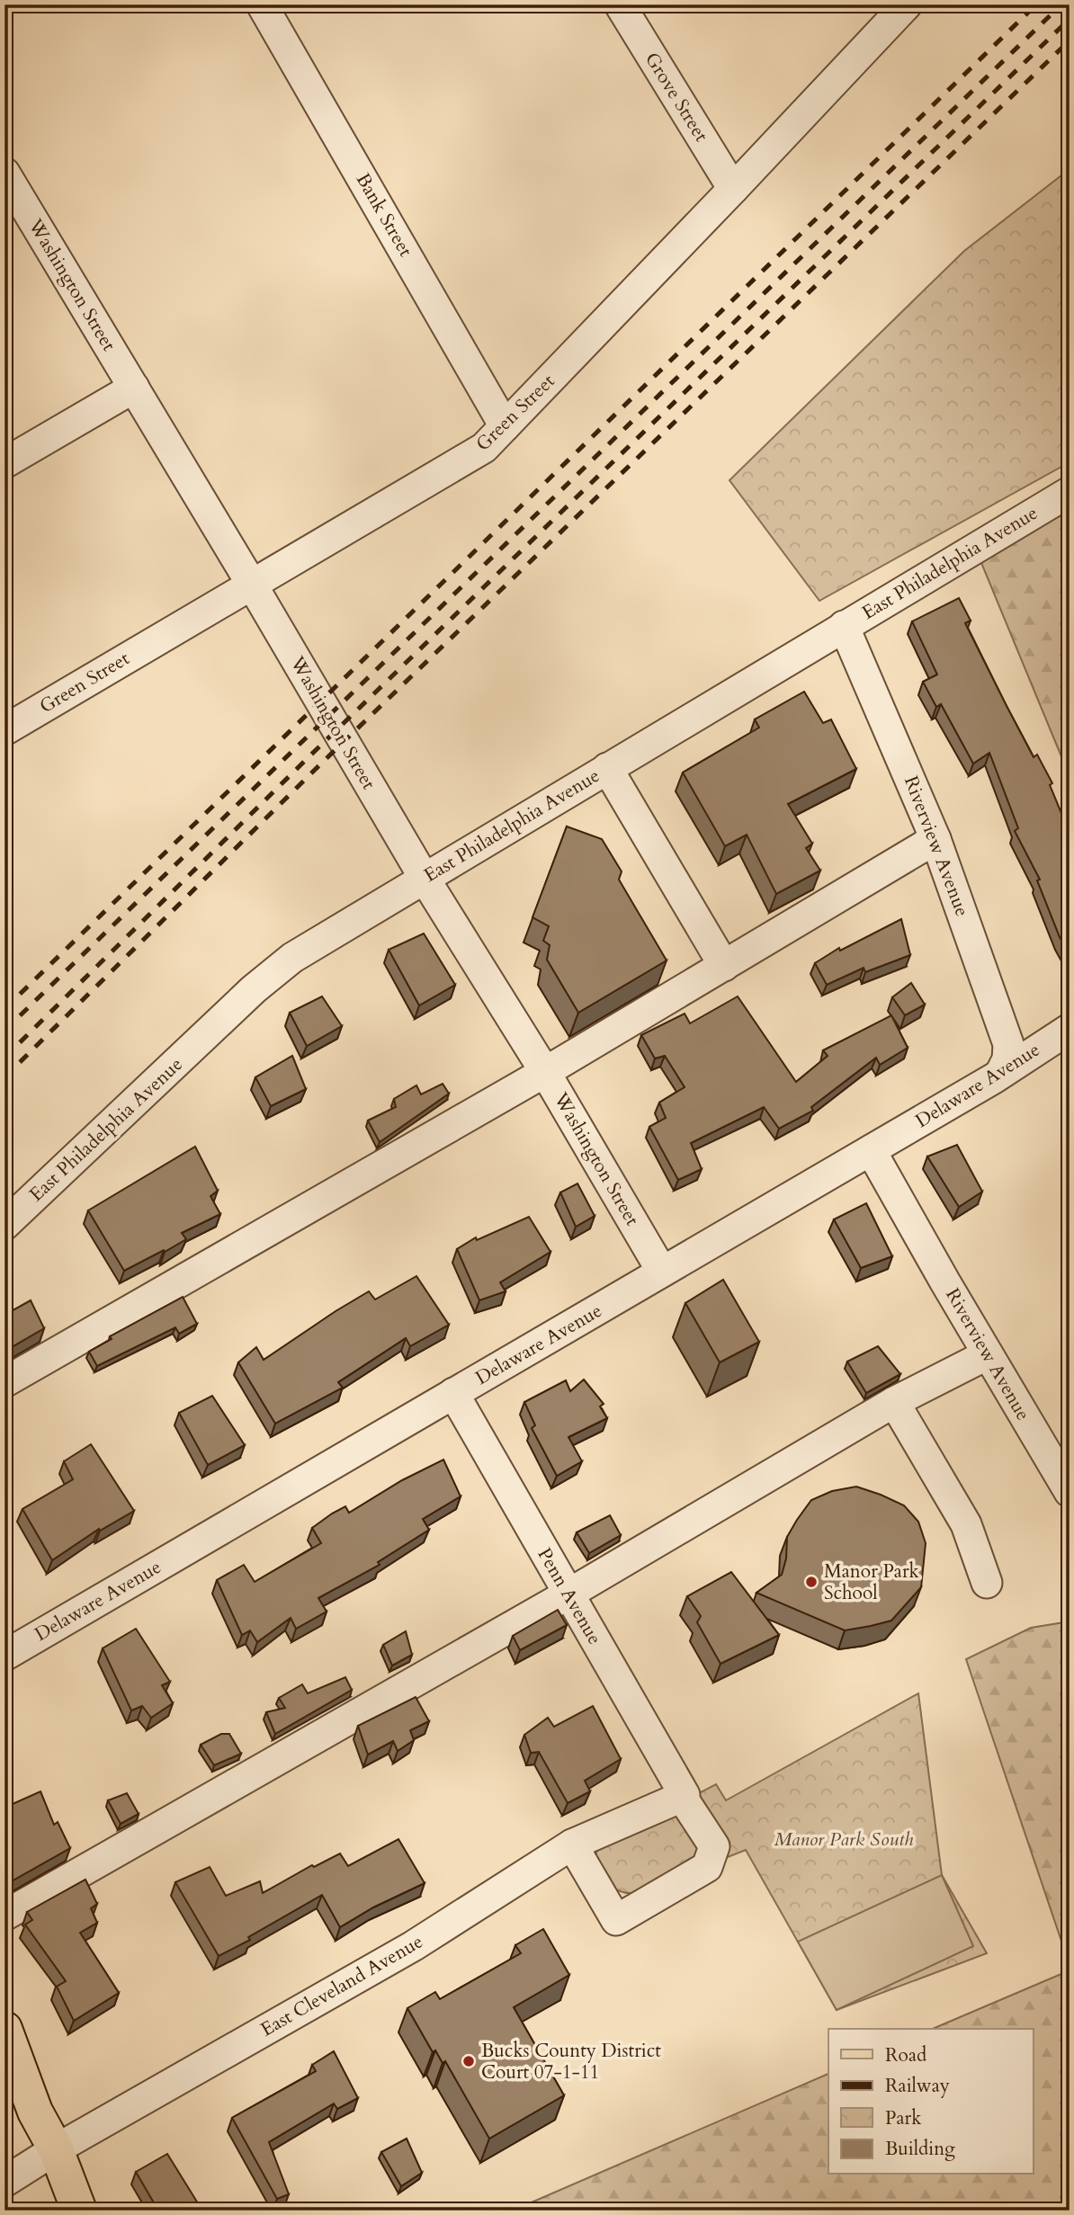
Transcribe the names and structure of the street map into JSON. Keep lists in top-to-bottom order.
{
  "streets": {
    "street": [
      "Grove Street",
      "Bank Street",
      "Washington Street",
      "Green Street",
      "East Philadelphia Avenue",
      "Riverview Avenue",
      "Delaware Avenue",
      "Penn Avenue",
      "East Cleveland Avenue"
    ]
  },
  "crossings": [
    ["Grove Street", "Green Street"],
    ["Bank Street", "Green Street"],
    ["Washington Street", "Green Street"],
    ["Washington Street", "East Philadelphia Avenue"],
    ["Washington Street", "Delaware Avenue"],
    ["East Philadelphia Avenue", "Riverview Avenue"],
    ["Riverview Avenue", "Delaware Avenue"],
    ["Delaware Avenue", "Penn Avenue"],
    ["Penn Avenue", "East Cleveland Avenue"]
  ],
  "parks": ["Manor Park South"],
  "places": ["Manor Park School", "Bucks County District Court 07-1-11"],
  "legend": [
    "Road",
    "Railway",
    "Park",
    "Building"
  ]
}
